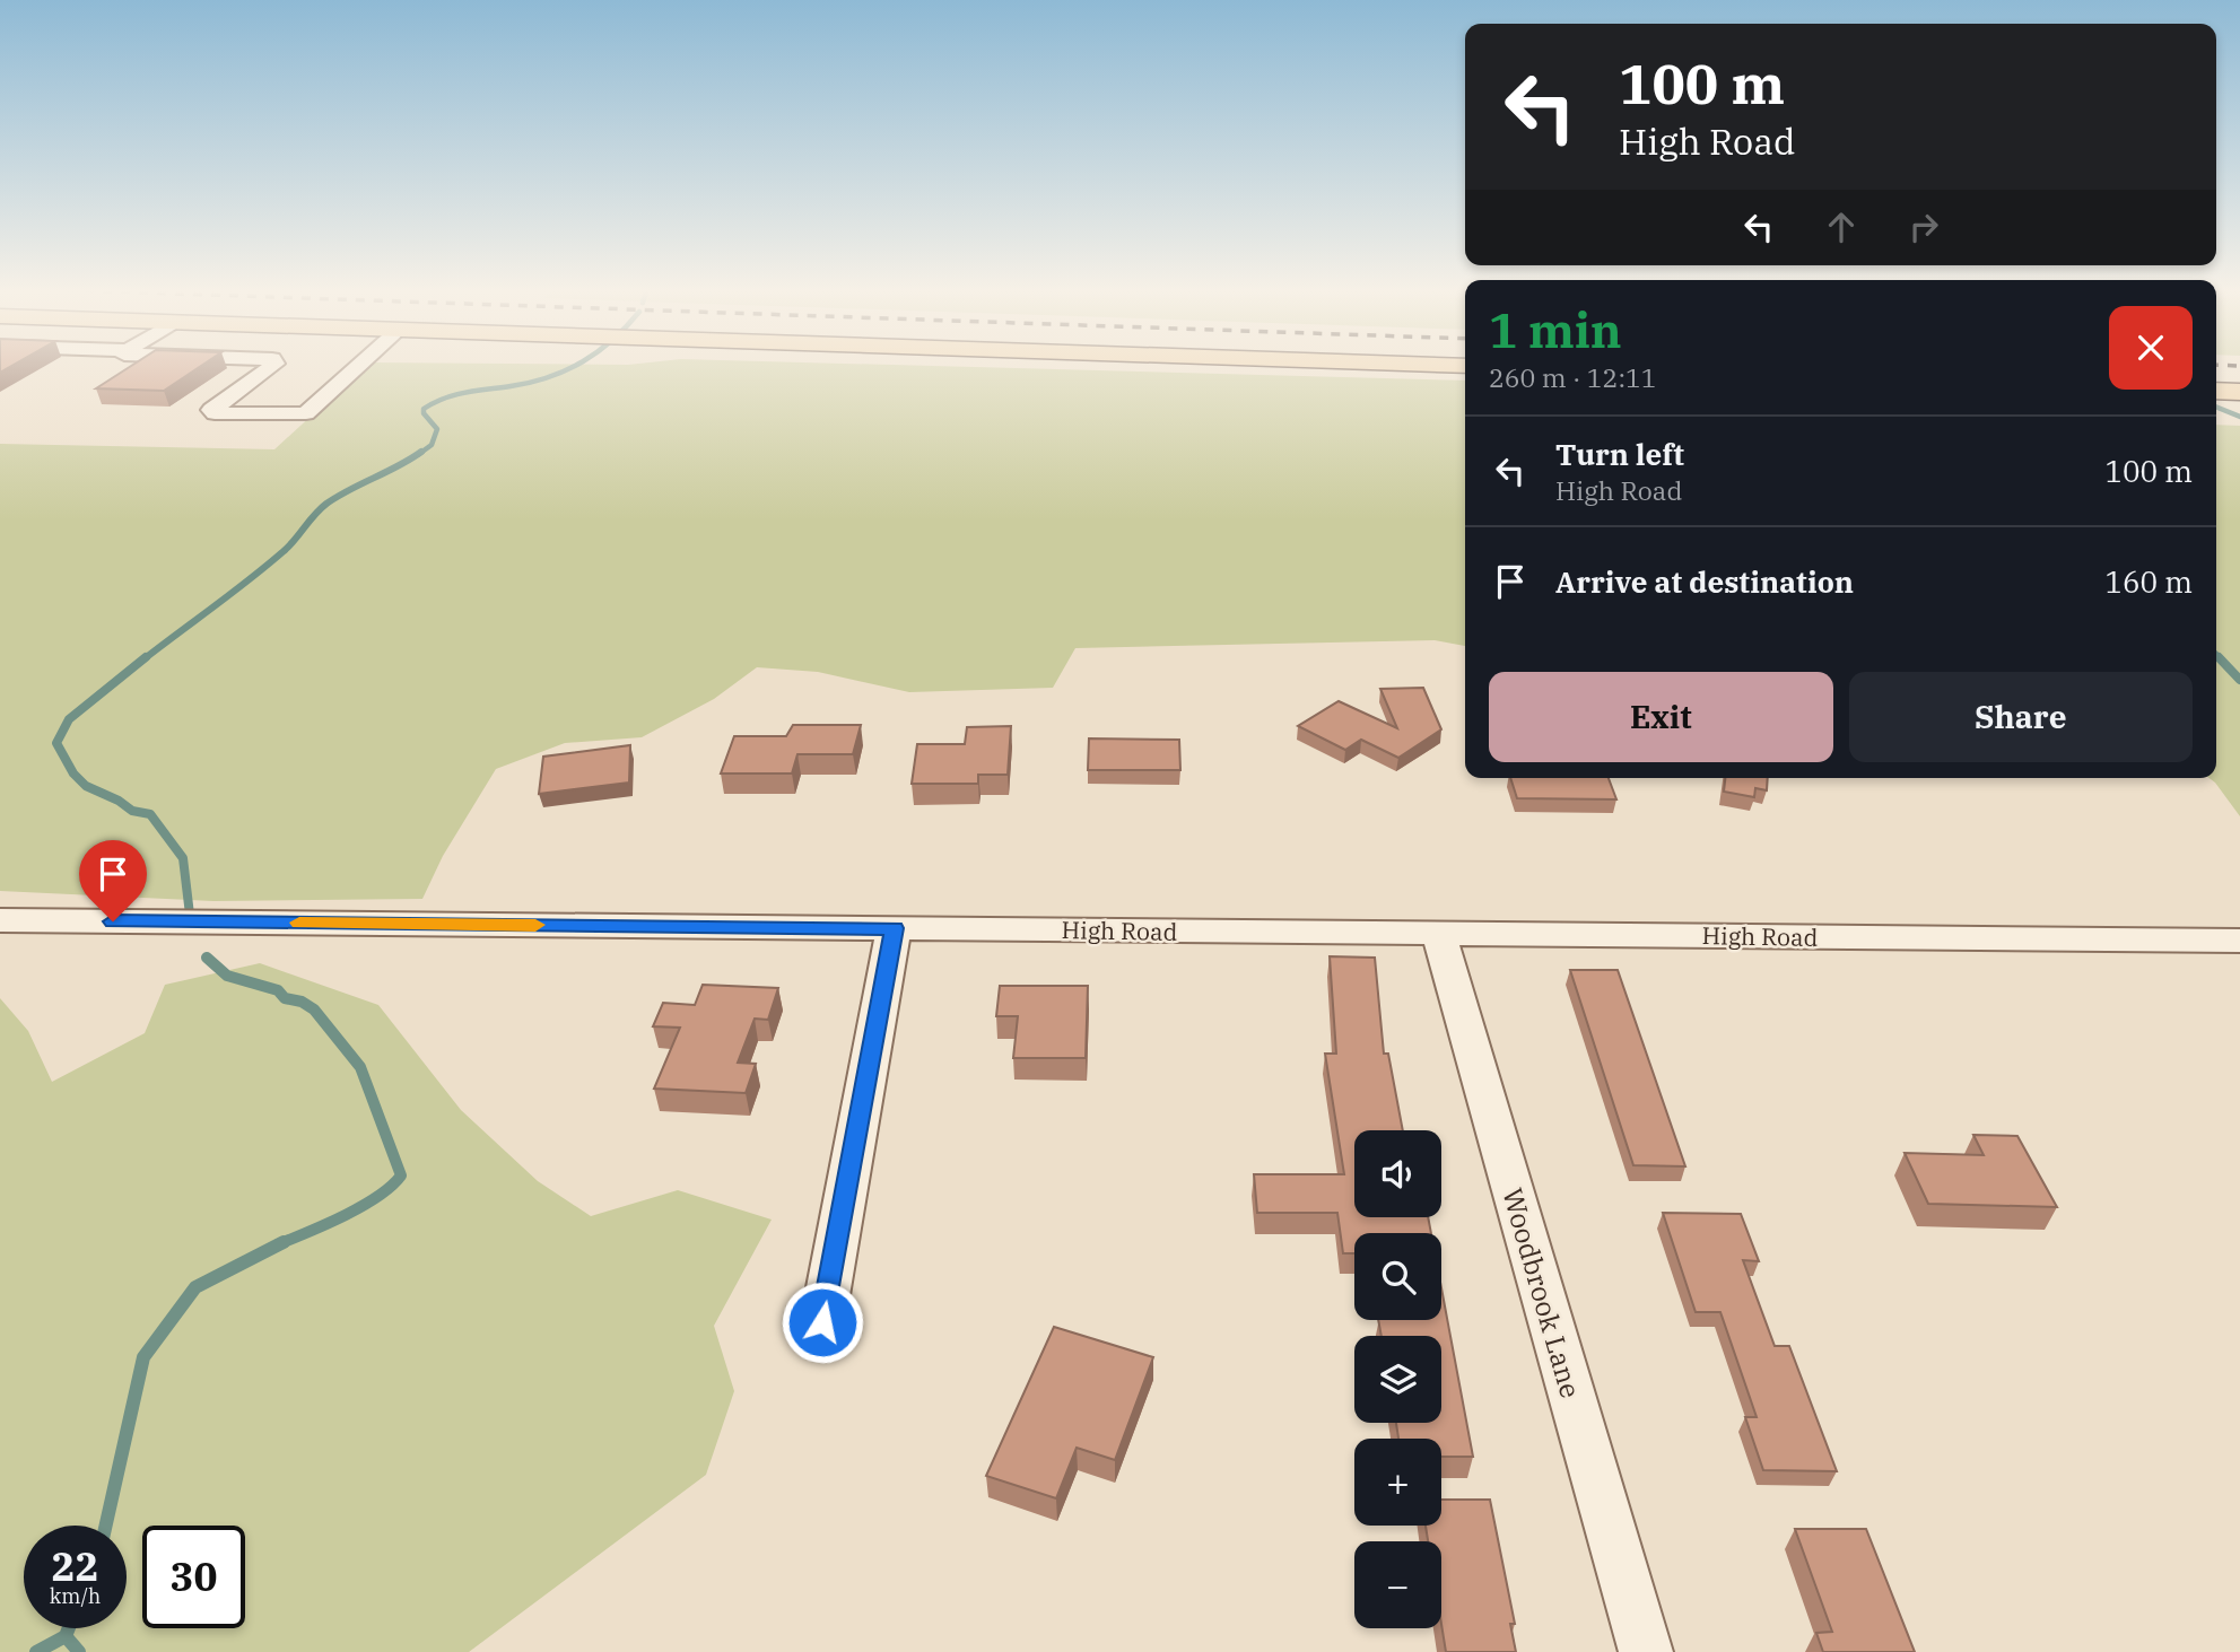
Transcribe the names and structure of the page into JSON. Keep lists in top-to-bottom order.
{
  "streets": {
    "street": ["High Road", "Woodbrook Lane"]
  },
  "crossings": [
    ["High Road", "Woodbrook Lane"]
  ],
  "page": {
    "turn": ["100 m", "High Road"],
    "heading": ["1 min", "260 m · 12:11"],
    "list": [
      {
        "name": "Turn left",
        "note": "High Road",
        "value": "100 m"
      },
      {
        "name": "Arrive at destination",
        "value": "160 m"
      }
    ],
    "buttons": ["Exit", "Share"],
    "map_buttons": ["+", "−"],
    "speed": "22 km/h",
    "limit": "30"
  }
}
